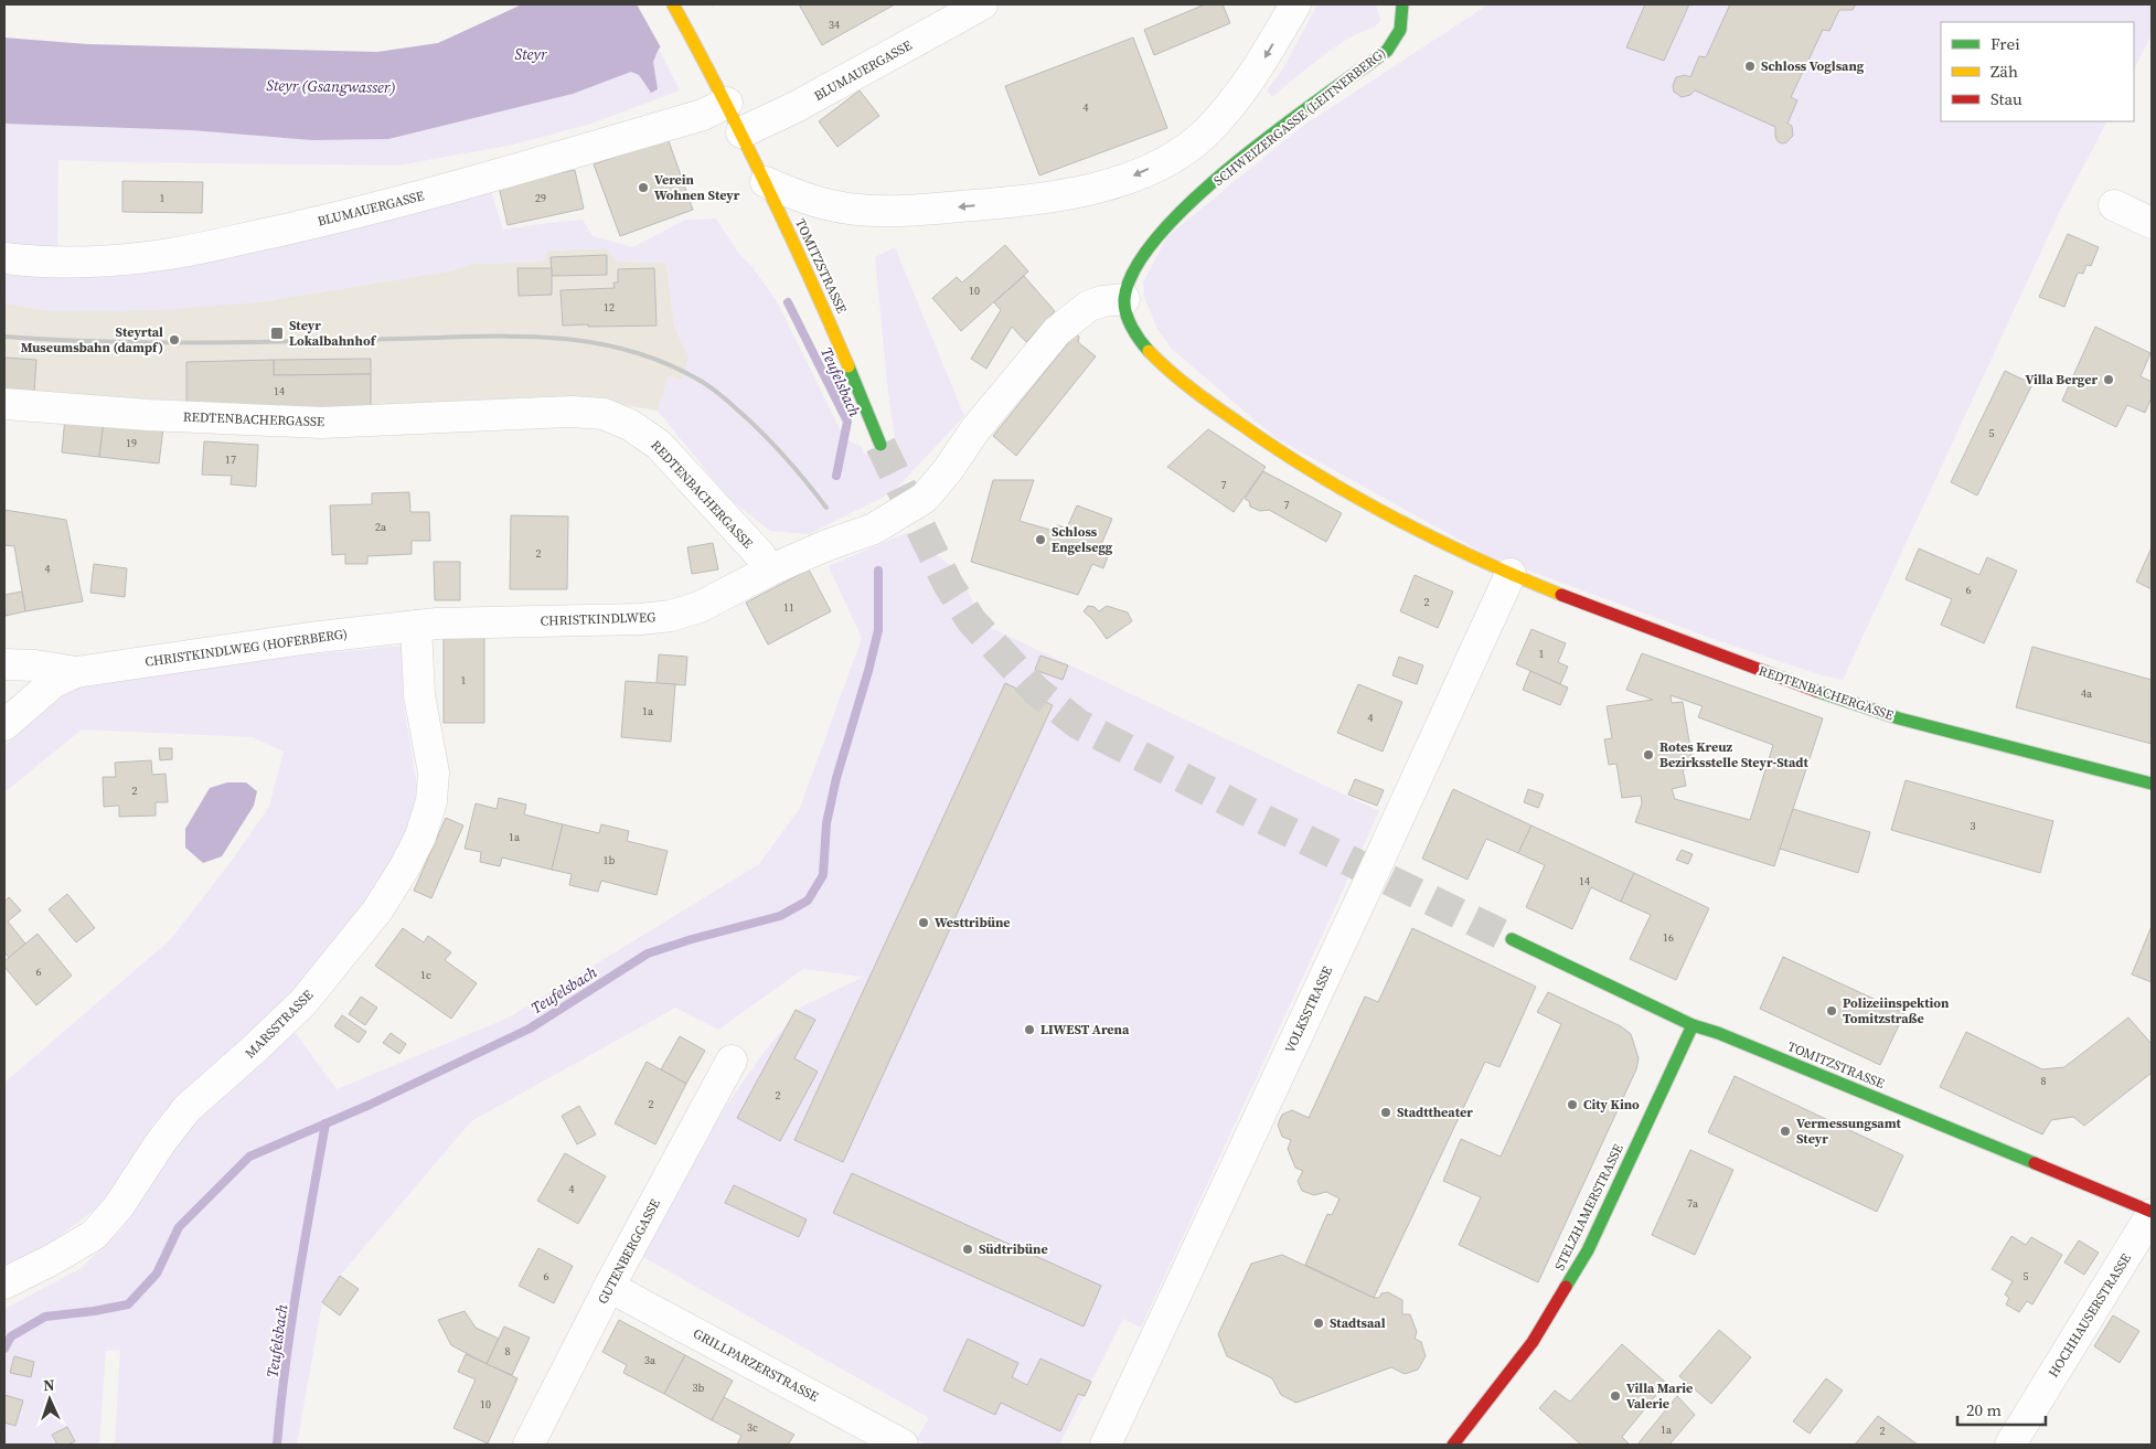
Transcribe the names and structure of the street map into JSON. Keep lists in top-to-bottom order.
{
  "streets": {
    "street": [
      "BLUMAUERGASSE",
      "SCHWEIZERGASSE (LEITNERBERG)",
      "TOMITZSTRASSE",
      "REDTENBACHERGASSE",
      "CHRISTKINDLWEG",
      "CHRISTKINDLWEG (HOFERBERG)",
      "VOLKSSTRASSE",
      "MARSSTRASSE",
      "STELZHAMERSTRASSE",
      "GUTENBERGGASSE",
      "HOCHHAUSERSTRASSE",
      "GRILLPARZERSTRASSE"
    ]
  },
  "crossings": [
    ["BLUMAUERGASSE", "TOMITZSTRASSE"],
    ["SCHWEIZERGASSE (LEITNERBERG)", "REDTENBACHERGASSE"],
    ["TOMITZSTRASSE", "STELZHAMERSTRASSE"],
    ["TOMITZSTRASSE", "HOCHHAUSERSTRASSE"],
    ["REDTENBACHERGASSE", "CHRISTKINDLWEG"],
    ["REDTENBACHERGASSE", "VOLKSSTRASSE"],
    ["CHRISTKINDLWEG", "CHRISTKINDLWEG (HOFERBERG)"],
    ["CHRISTKINDLWEG", "MARSSTRASSE"],
    ["CHRISTKINDLWEG (HOFERBERG)", "MARSSTRASSE"],
    ["GUTENBERGGASSE", "GRILLPARZERSTRASSE"]
  ],
  "water": ["Steyr", "Steyr (Gsangwasser)", "Teufelsbach"],
  "places": {
    "other": [
      "Schloss Voglsang",
      "Verein Wohnen Steyr",
      "Steyrtal Museumsbahn (dampf)",
      "Villa Berger",
      "Schloss Engelsegg",
      "Rotes Kreuz Bezirksstelle Steyr-Stadt",
      "Westtribüne",
      "Polizeiinspektion Tomitzstraße",
      "LIWEST Arena",
      "City Kino",
      "Stadttheater",
      "Vermessungsamt Steyr",
      "Südtribüne",
      "Stadtsaal",
      "Villa Marie Valerie"
    ],
    "transit": ["Steyr Lokalbahnhof"]
  },
  "house_numbers": [
    "34",
    "4",
    "1",
    "29",
    "10",
    "12",
    "14",
    "5",
    "19",
    "17",
    "7",
    "7",
    "2a",
    "2",
    "4",
    "6",
    "2",
    "11",
    "1",
    "1",
    "4a",
    "1a",
    "4",
    "2",
    "3",
    "1a",
    "1b",
    "14",
    "16",
    "6",
    "1c",
    "8",
    "2",
    "2",
    "4",
    "7a",
    "6",
    "5",
    "8",
    "3a",
    "3b",
    "10",
    "3c",
    "1a",
    "2"
  ],
  "legend": ["Frei", "Zäh", "Stau"],
  "scale_bar": "20 m",
  "north": "top"
}
